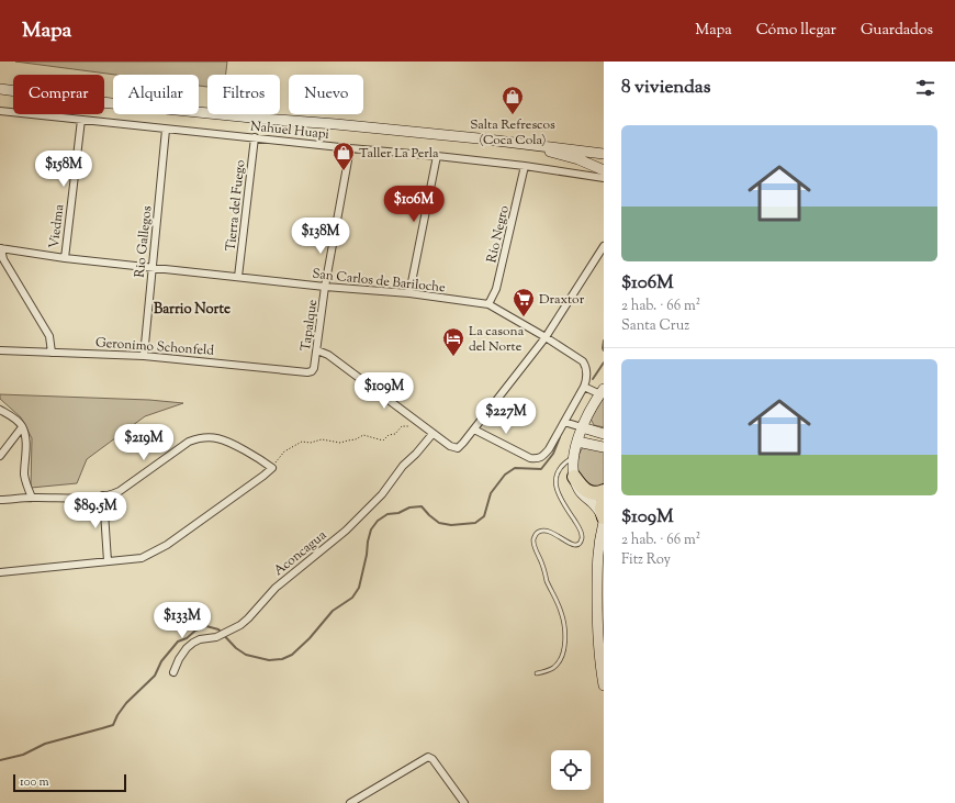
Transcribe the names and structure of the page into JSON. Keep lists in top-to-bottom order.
{
  "streets": {
    "street": [
      "Nahuel Huapi",
      "Tierra del Fuego",
      "Viedma",
      "Río Negro",
      "Rio Gallegos",
      "San Carlos de Bariloche",
      "Tapalque",
      "Geronimo Schonfeld",
      "Aconcagua"
    ]
  },
  "crossings": [
    ["Nahuel Huapi", "Tierra del Fuego"],
    ["Nahuel Huapi", "Viedma"],
    ["Nahuel Huapi", "Río Negro"],
    ["Nahuel Huapi", "Rio Gallegos"],
    ["Nahuel Huapi", "Tapalque"],
    ["Tierra del Fuego", "San Carlos de Bariloche"],
    ["Viedma", "San Carlos de Bariloche"],
    ["Río Negro", "San Carlos de Bariloche"],
    ["Rio Gallegos", "San Carlos de Bariloche"],
    ["Rio Gallegos", "Geronimo Schonfeld"],
    ["San Carlos de Bariloche", "Tapalque"],
    ["Tapalque", "Geronimo Schonfeld"]
  ],
  "districts": ["Barrio Norte"],
  "places": {
    "shop": ["Salta Refrescos (Coca Cola)", "Taller La Perla"],
    "supermarket": ["Draxtor"],
    "hotel": ["La casona del Norte"]
  },
  "scale_bar": "100 m",
  "page": {
    "header": "Mapa",
    "nav": ["Mapa", "Cómo llegar", "Guardados"],
    "heading": "8 viviendas",
    "chip": [
      "Comprar",
      "Alquilar",
      "Filtros",
      "Nuevo"
    ],
    "list": [
      {
        "name": "$106M",
        "note": "2 hab. · 66 m² · Santa Cruz"
      },
      {
        "name": "$109M",
        "note": "2 hab. · 66 m² · Fitz Roy"
      }
    ],
    "price": [
      "$158M",
      "$106M",
      "$138M",
      "$109M",
      "$227M",
      "$219M",
      "$89.5M",
      "$133M"
    ],
    "scale": "100 m"
  }
}
